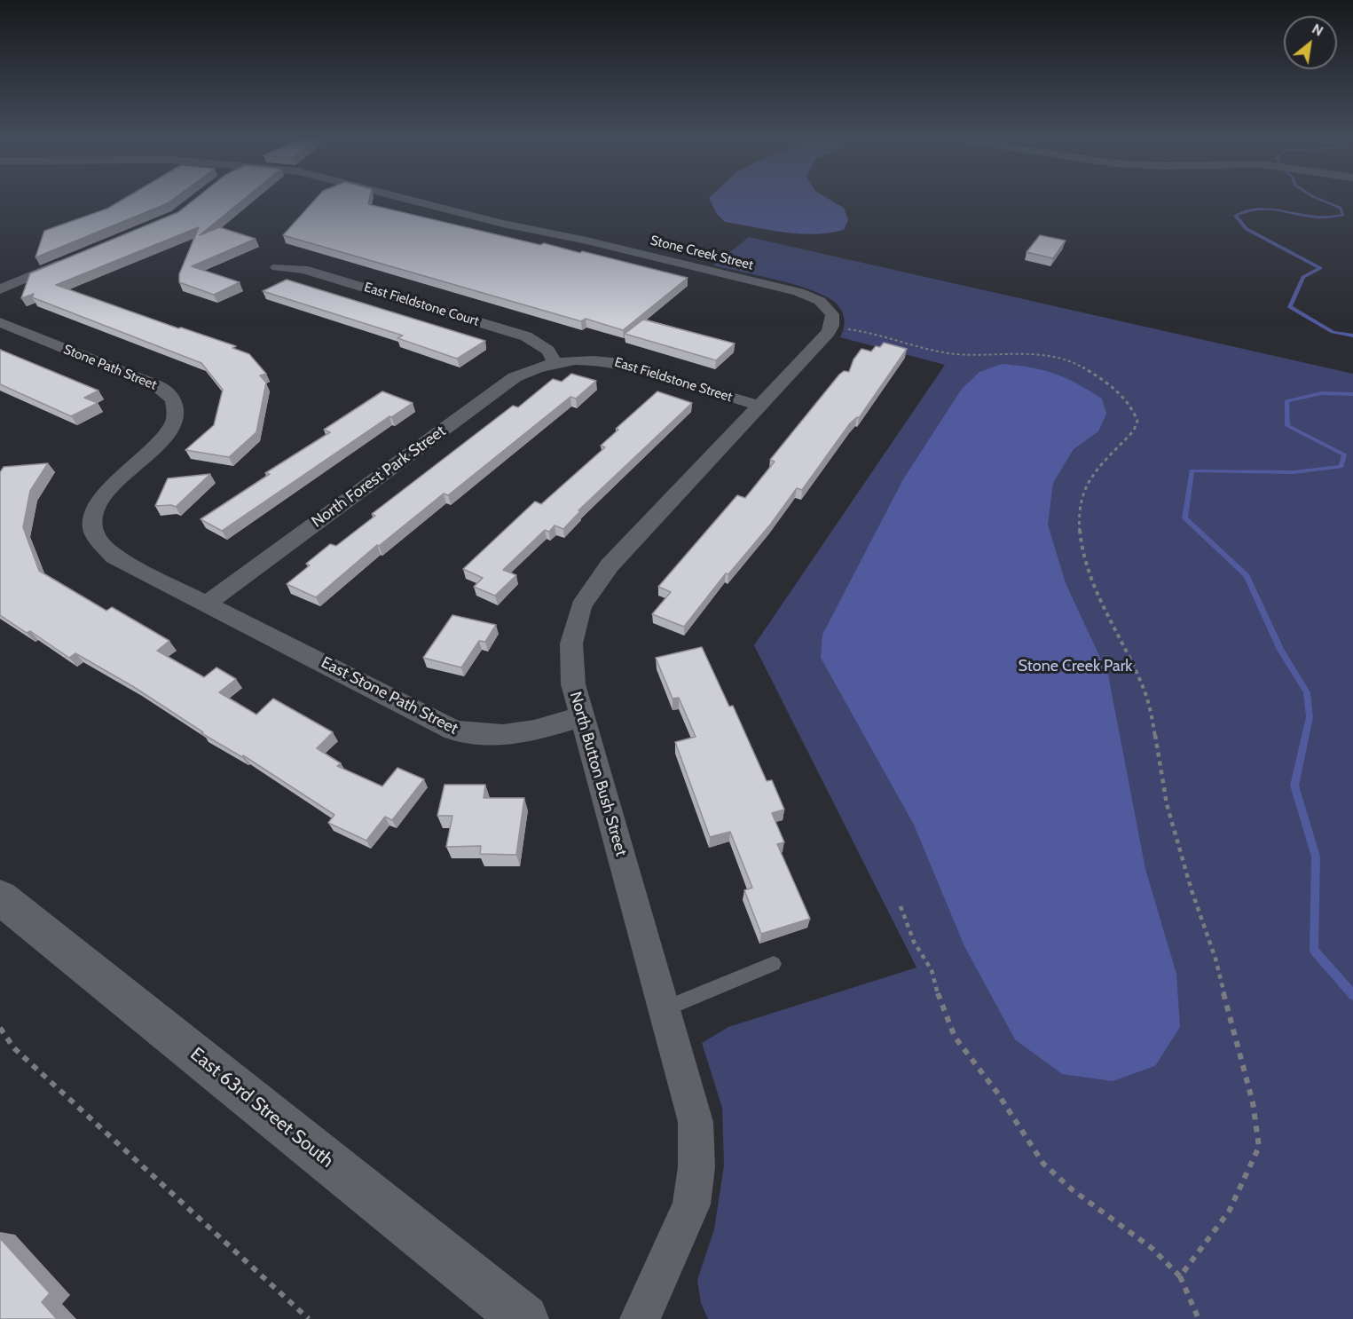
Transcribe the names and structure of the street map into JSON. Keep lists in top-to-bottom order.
{
  "streets": {
    "main road": ["East 63rd Street South"],
    "street": [
      "Stone Creek Street",
      "East Fieldstone Court",
      "Stone Path Street",
      "East Fieldstone Street",
      "North Forest Park Street",
      "East Stone Path Street",
      "North Button Bush Street"
    ]
  },
  "crossings": [
    ["Stone Creek Street", "North Button Bush Street"],
    ["East Fieldstone Court", "East Fieldstone Street"],
    ["East Fieldstone Court", "North Forest Park Street"],
    ["Stone Path Street", "North Forest Park Street"],
    ["Stone Path Street", "East Stone Path Street"],
    ["East Fieldstone Street", "North Forest Park Street"],
    ["East Fieldstone Street", "North Button Bush Street"],
    ["North Forest Park Street", "East Stone Path Street"],
    ["East Stone Path Street", "North Button Bush Street"]
  ],
  "parks": ["Stone Creek Park"],
  "north": "top right"
}
